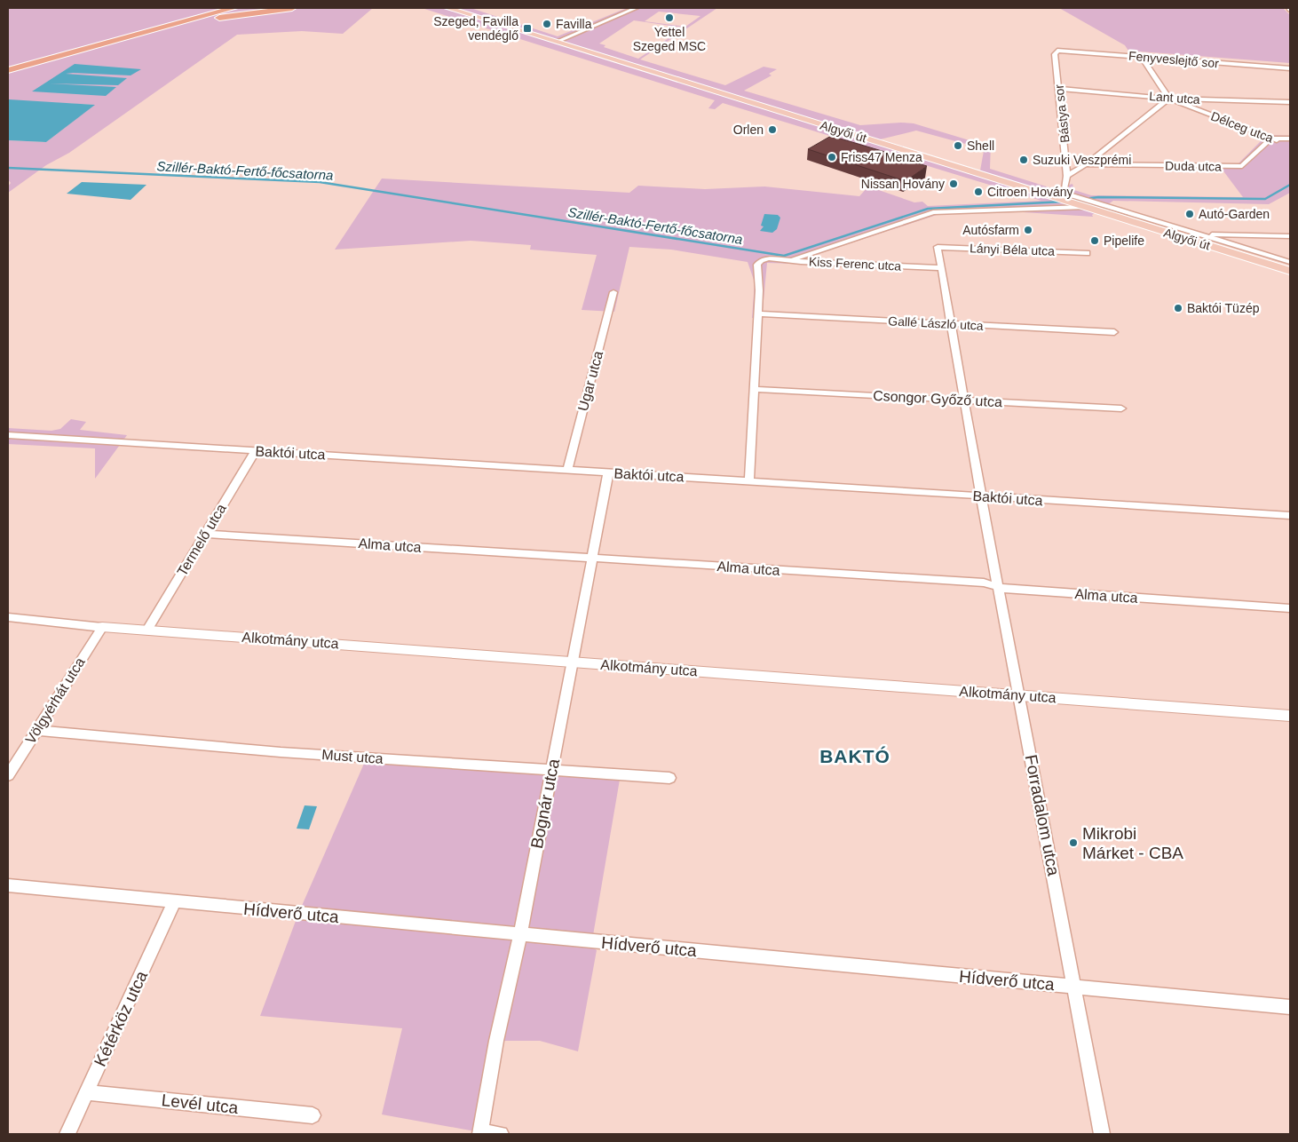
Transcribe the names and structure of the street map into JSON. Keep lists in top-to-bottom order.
{
  "streets": {
    "main road": ["Algyői út"],
    "street": [
      "Fenyveslejtő sor",
      "Lant utca",
      "Bástya sor",
      "Délceg utca",
      "Duda utca",
      "Lányi Béla utca",
      "Kiss Ferenc utca",
      "Gallé László utca",
      "Ugar utca",
      "Csongor Győző utca",
      "Baktói utca",
      "Termelő utca",
      "Alma utca",
      "Alkotmány utca",
      "Völgyérhát utca",
      "Must utca",
      "Bognár utca",
      "Forradalom utca",
      "Hídverő utca",
      "Kétérköz utca",
      "Levél utca"
    ]
  },
  "crossings": [
    ["Fenyveslejtő sor", "Bástya sor"],
    ["Lant utca", "Bástya sor"],
    ["Lant utca", "Délceg utca"],
    ["Bástya sor", "Algyői út"],
    ["Bástya sor", "Duda utca"],
    ["Délceg utca", "Duda utca"],
    ["Lányi Béla utca", "Forradalom utca"],
    ["Kiss Ferenc utca", "Gallé László utca"],
    ["Kiss Ferenc utca", "Forradalom utca"],
    ["Gallé László utca", "Forradalom utca"],
    ["Ugar utca", "Baktói utca"],
    ["Csongor Győző utca", "Forradalom utca"],
    ["Baktói utca", "Termelő utca"],
    ["Baktói utca", "Bognár utca"],
    ["Baktói utca", "Forradalom utca"],
    ["Termelő utca", "Alma utca"],
    ["Termelő utca", "Alkotmány utca"],
    ["Alma utca", "Bognár utca"],
    ["Alma utca", "Forradalom utca"],
    ["Alkotmány utca", "Völgyérhát utca"],
    ["Alkotmány utca", "Bognár utca"],
    ["Alkotmány utca", "Forradalom utca"],
    ["Völgyérhát utca", "Must utca"],
    ["Must utca", "Bognár utca"],
    ["Bognár utca", "Hídverő utca"],
    ["Forradalom utca", "Hídverő utca"],
    ["Hídverő utca", "Kétérköz utca"],
    ["Kétérköz utca", "Levél utca"]
  ],
  "districts": ["BAKTÓ"],
  "water": ["Szillér-Baktó-Fertő-főcsatorna"],
  "places": {
    "other": [
      "Yettel Szeged MSC",
      "Favilla",
      "Orlen",
      "Shell",
      "Friss47 Menza",
      "Suzuki Veszprémi",
      "Nissan Hovány",
      "Citroen Hovány",
      "Autó-Garden",
      "Autósfarm",
      "Pipelife",
      "Baktói Tüzép",
      "Mikrobi Márket - CBA"
    ],
    "transit": ["Szeged, Favilla vendéglő"]
  }
}
